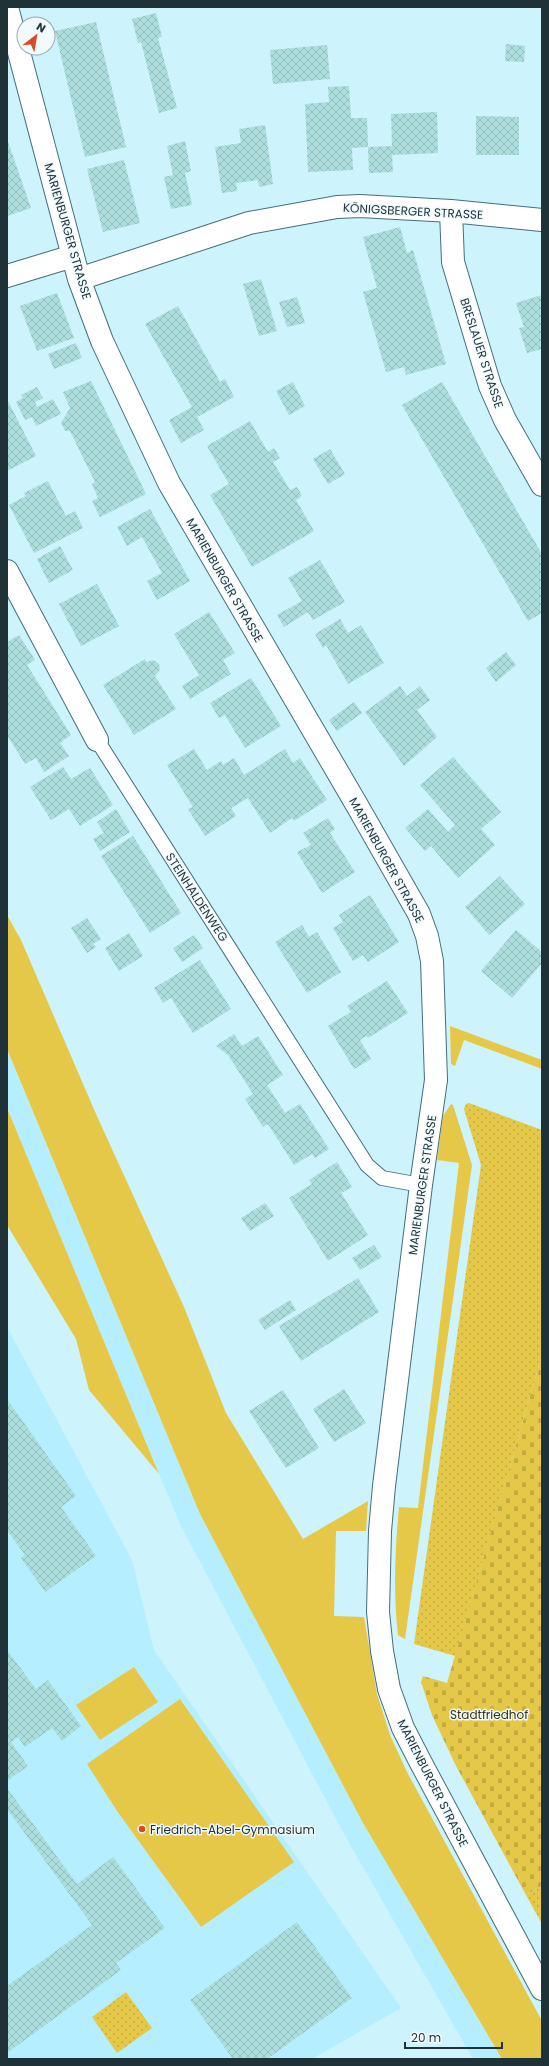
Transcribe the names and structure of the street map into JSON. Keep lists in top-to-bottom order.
{
  "streets": {
    "street": [
      "KÖNIGSBERGER STRASSE",
      "MARIENBURGER STRASSE",
      "BRESLAUER STRASSE",
      "STEINHALDENWEG"
    ]
  },
  "crossings": [
    ["KÖNIGSBERGER STRASSE", "MARIENBURGER STRASSE"],
    ["KÖNIGSBERGER STRASSE", "BRESLAUER STRASSE"],
    ["MARIENBURGER STRASSE", "STEINHALDENWEG"]
  ],
  "parks": ["Stadtfriedhof"],
  "places": ["Friedrich-Abel-Gymnasium"],
  "scale_bar": "20 m",
  "north": "top right"
}
